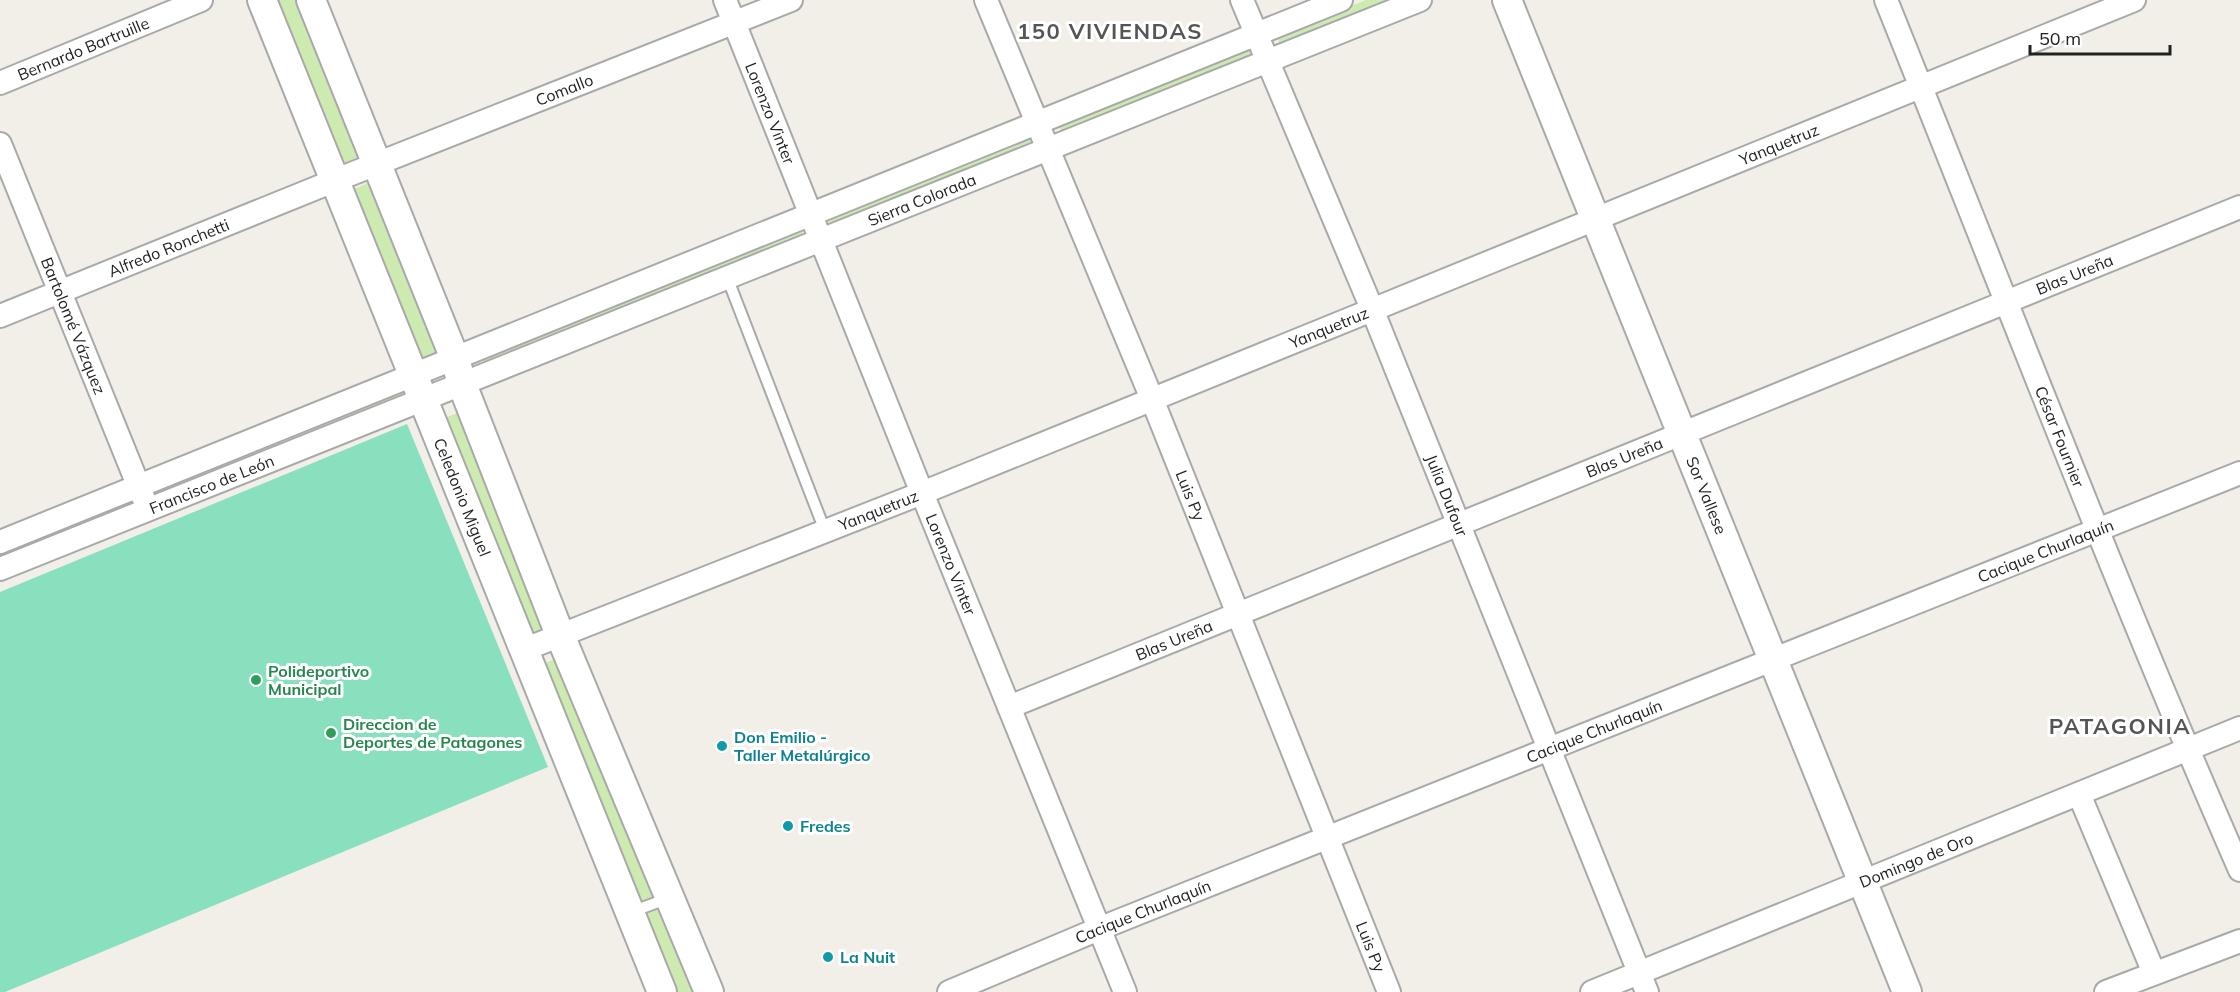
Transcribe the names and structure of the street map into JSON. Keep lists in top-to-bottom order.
{
  "streets": {
    "street": [
      "Bernardo Bartruille",
      "Comallo",
      "Lorenzo Vinter",
      "Yanquetruz",
      "Sierra Colorada",
      "Alfredo Ronchetti",
      "Blas Ureña",
      "Bartolomé Vázquez",
      "César Fournier",
      "Francisco de León",
      "Luis Py",
      "Julia Dufour",
      "Celedonio Miguel",
      "Sor Vallese",
      "Cacique Churlaquín",
      "Domingo de Oro"
    ]
  },
  "crossings": [
    ["Comallo", "Lorenzo Vinter"],
    ["Comallo", "Alfredo Ronchetti"],
    ["Comallo", "Celedonio Miguel"],
    ["Lorenzo Vinter", "Yanquetruz"],
    ["Lorenzo Vinter", "Sierra Colorada"],
    ["Lorenzo Vinter", "Blas Ureña"],
    ["Lorenzo Vinter", "Cacique Churlaquín"],
    ["Yanquetruz", "César Fournier"],
    ["Yanquetruz", "Luis Py"],
    ["Yanquetruz", "Julia Dufour"],
    ["Yanquetruz", "Celedonio Miguel"],
    ["Yanquetruz", "Sor Vallese"],
    ["Sierra Colorada", "Francisco de León"],
    ["Sierra Colorada", "Luis Py"],
    ["Sierra Colorada", "Julia Dufour"],
    ["Sierra Colorada", "Celedonio Miguel"],
    ["Alfredo Ronchetti", "Bartolomé Vázquez"],
    ["Alfredo Ronchetti", "Celedonio Miguel"],
    ["Blas Ureña", "César Fournier"],
    ["Blas Ureña", "Luis Py"],
    ["Blas Ureña", "Julia Dufour"],
    ["Blas Ureña", "Sor Vallese"],
    ["Bartolomé Vázquez", "Francisco de León"],
    ["César Fournier", "Cacique Churlaquín"],
    ["César Fournier", "Domingo de Oro"],
    ["Francisco de León", "Celedonio Miguel"],
    ["Luis Py", "Cacique Churlaquín"],
    ["Julia Dufour", "Cacique Churlaquín"],
    ["Julia Dufour", "Domingo de Oro"],
    ["Sor Vallese", "Cacique Churlaquín"],
    ["Sor Vallese", "Domingo de Oro"]
  ],
  "districts": ["150 VIVIENDAS", "PATAGONIA"],
  "places": [
    "Polideportivo Municipal",
    "Direccion de Deportes de Patagones",
    "Don Emilio - Taller Metalúrgico",
    "Fredes",
    "La Nuit"
  ],
  "scale_bar": "50 m"
}
